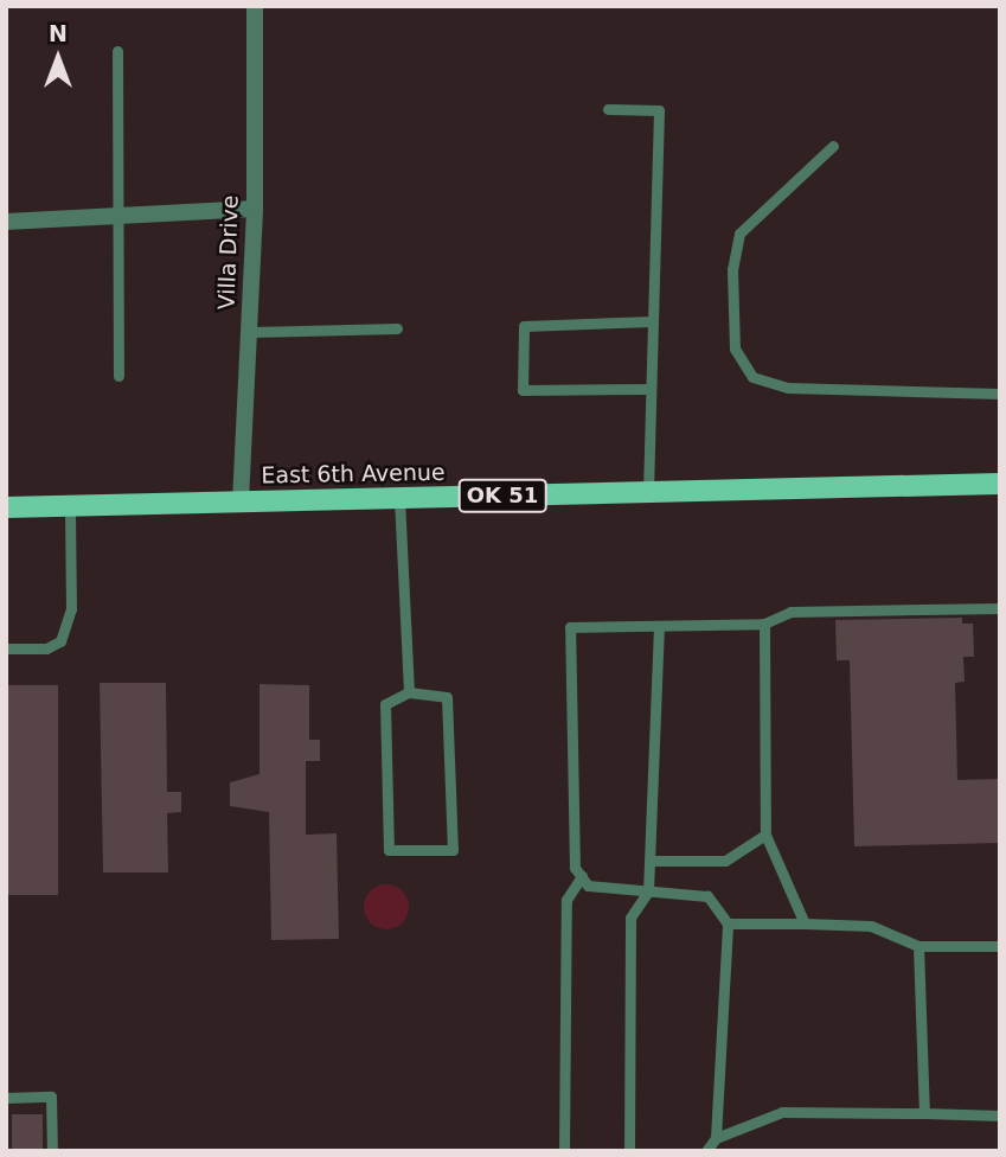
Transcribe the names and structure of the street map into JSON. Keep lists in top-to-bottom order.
{
  "streets": {
    "main road": ["East 6th Avenue", "OK 51"],
    "street": ["Villa Drive"]
  },
  "crossings": [
    ["Villa Drive", "East 6th Avenue"]
  ],
  "north": "top"
}
